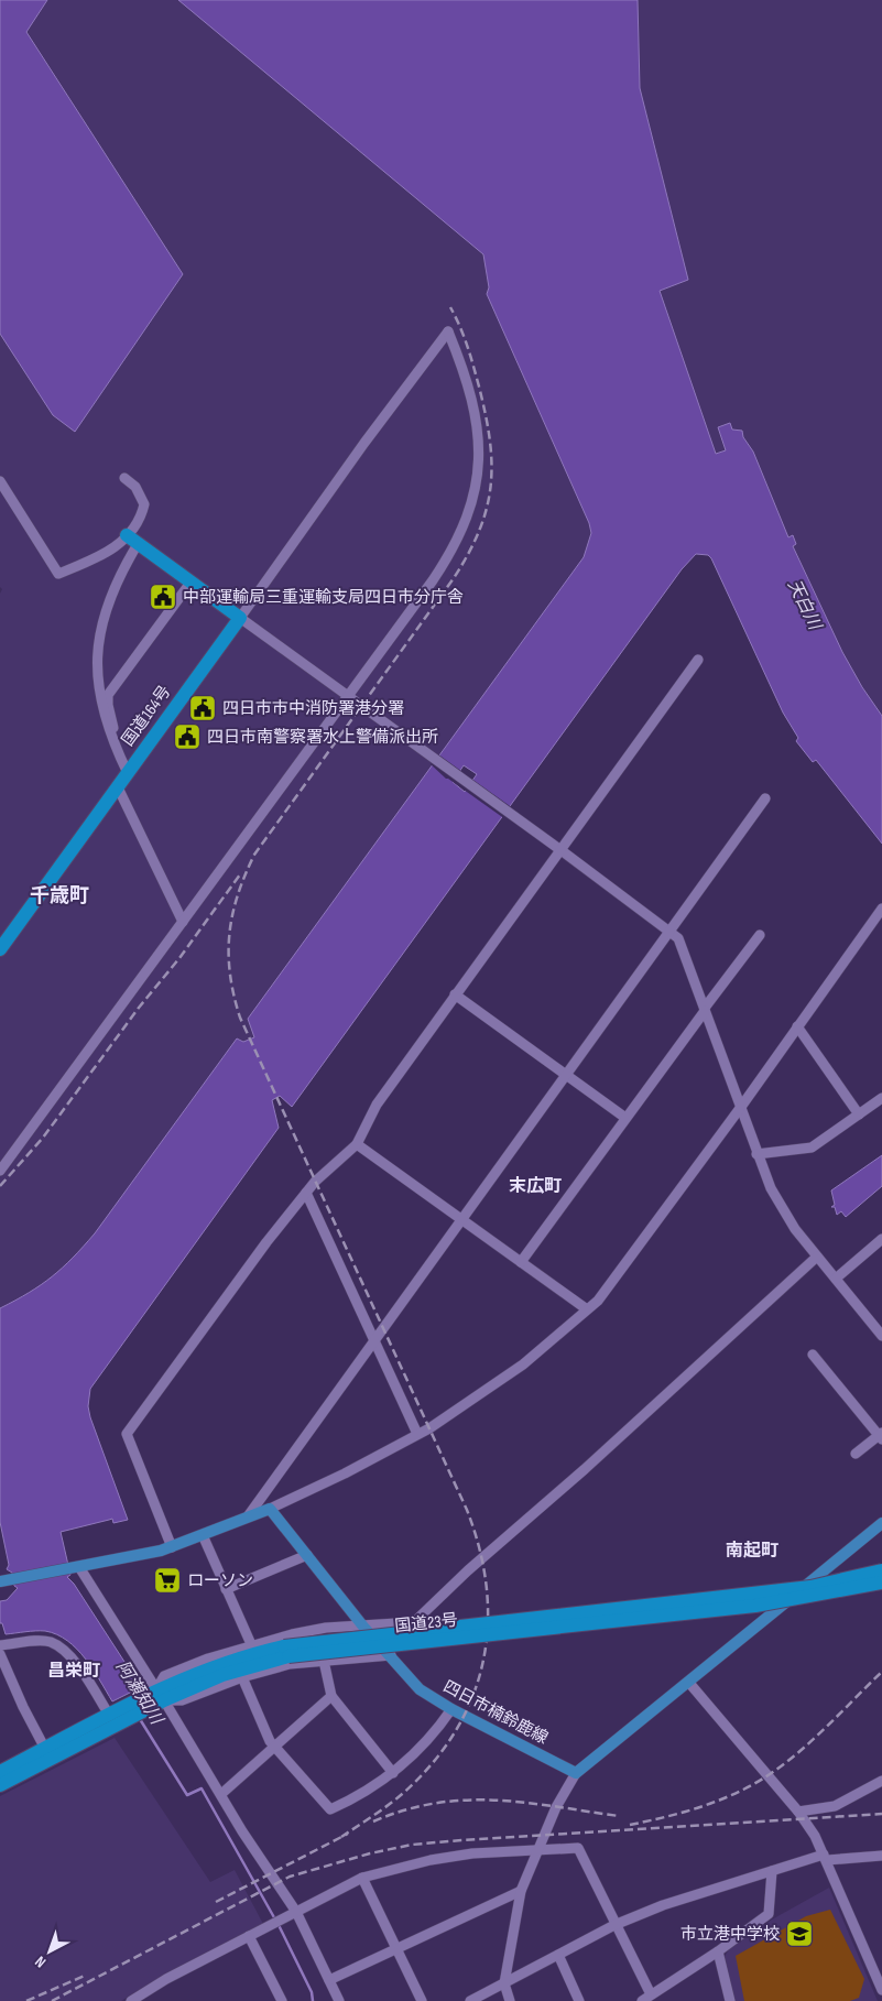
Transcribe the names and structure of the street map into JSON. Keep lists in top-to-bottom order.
{
  "streets": {
    "highway": ["国道164号", "国道23号"],
    "main road": ["四日市楠鈴鹿線"]
  },
  "districts": [
    "千歳町",
    "末広町",
    "南起町",
    "昌栄町"
  ],
  "water": ["天白川", "阿瀬知川"],
  "places": {
    "public building": ["中部運輸局三重運輸支局四日市分庁舎", "四日市市中消防署港分署", "四日市南警察署水上警備派出所"],
    "supermarket": ["ローソン"],
    "school or university": ["市立港中学校"]
  },
  "north": "bottom left"
}
